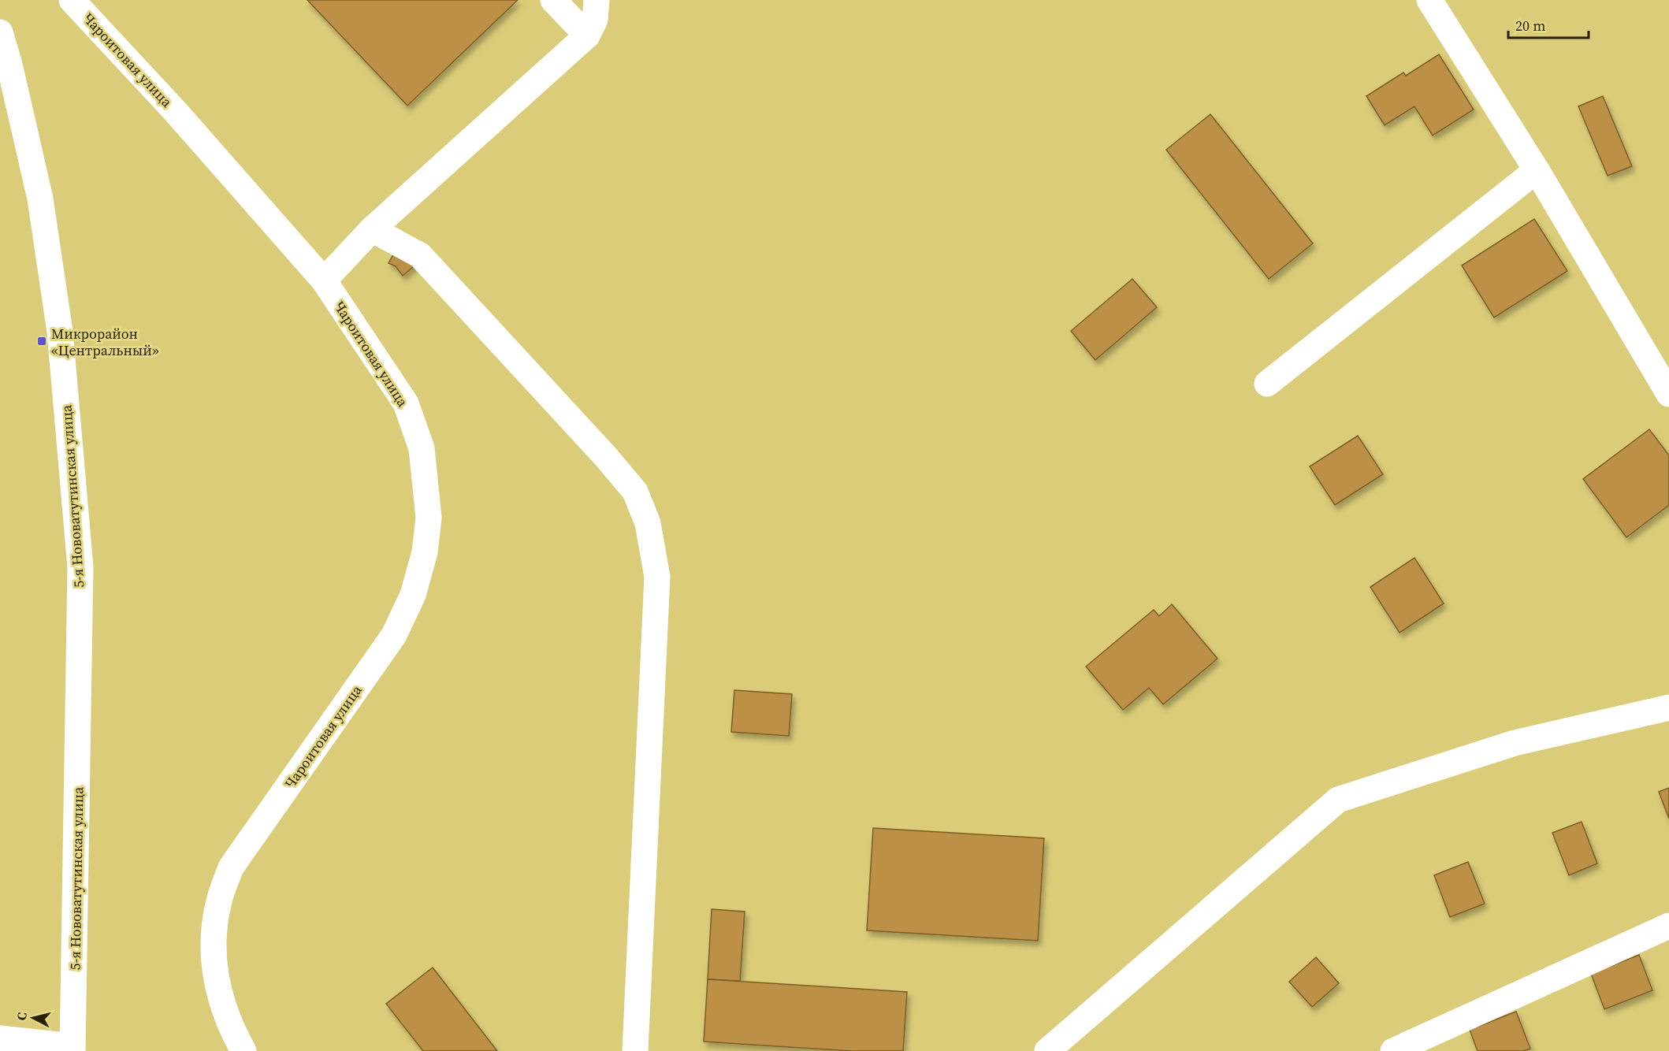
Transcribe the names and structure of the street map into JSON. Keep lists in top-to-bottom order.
{
  "streets": {
    "street": ["Чароитовая улица", "5-я Нововатутинская улица"]
  },
  "places": {
    "transit": ["Микрорайон «Центральный»"]
  },
  "scale_bar": "20 m",
  "north": "left"
}
